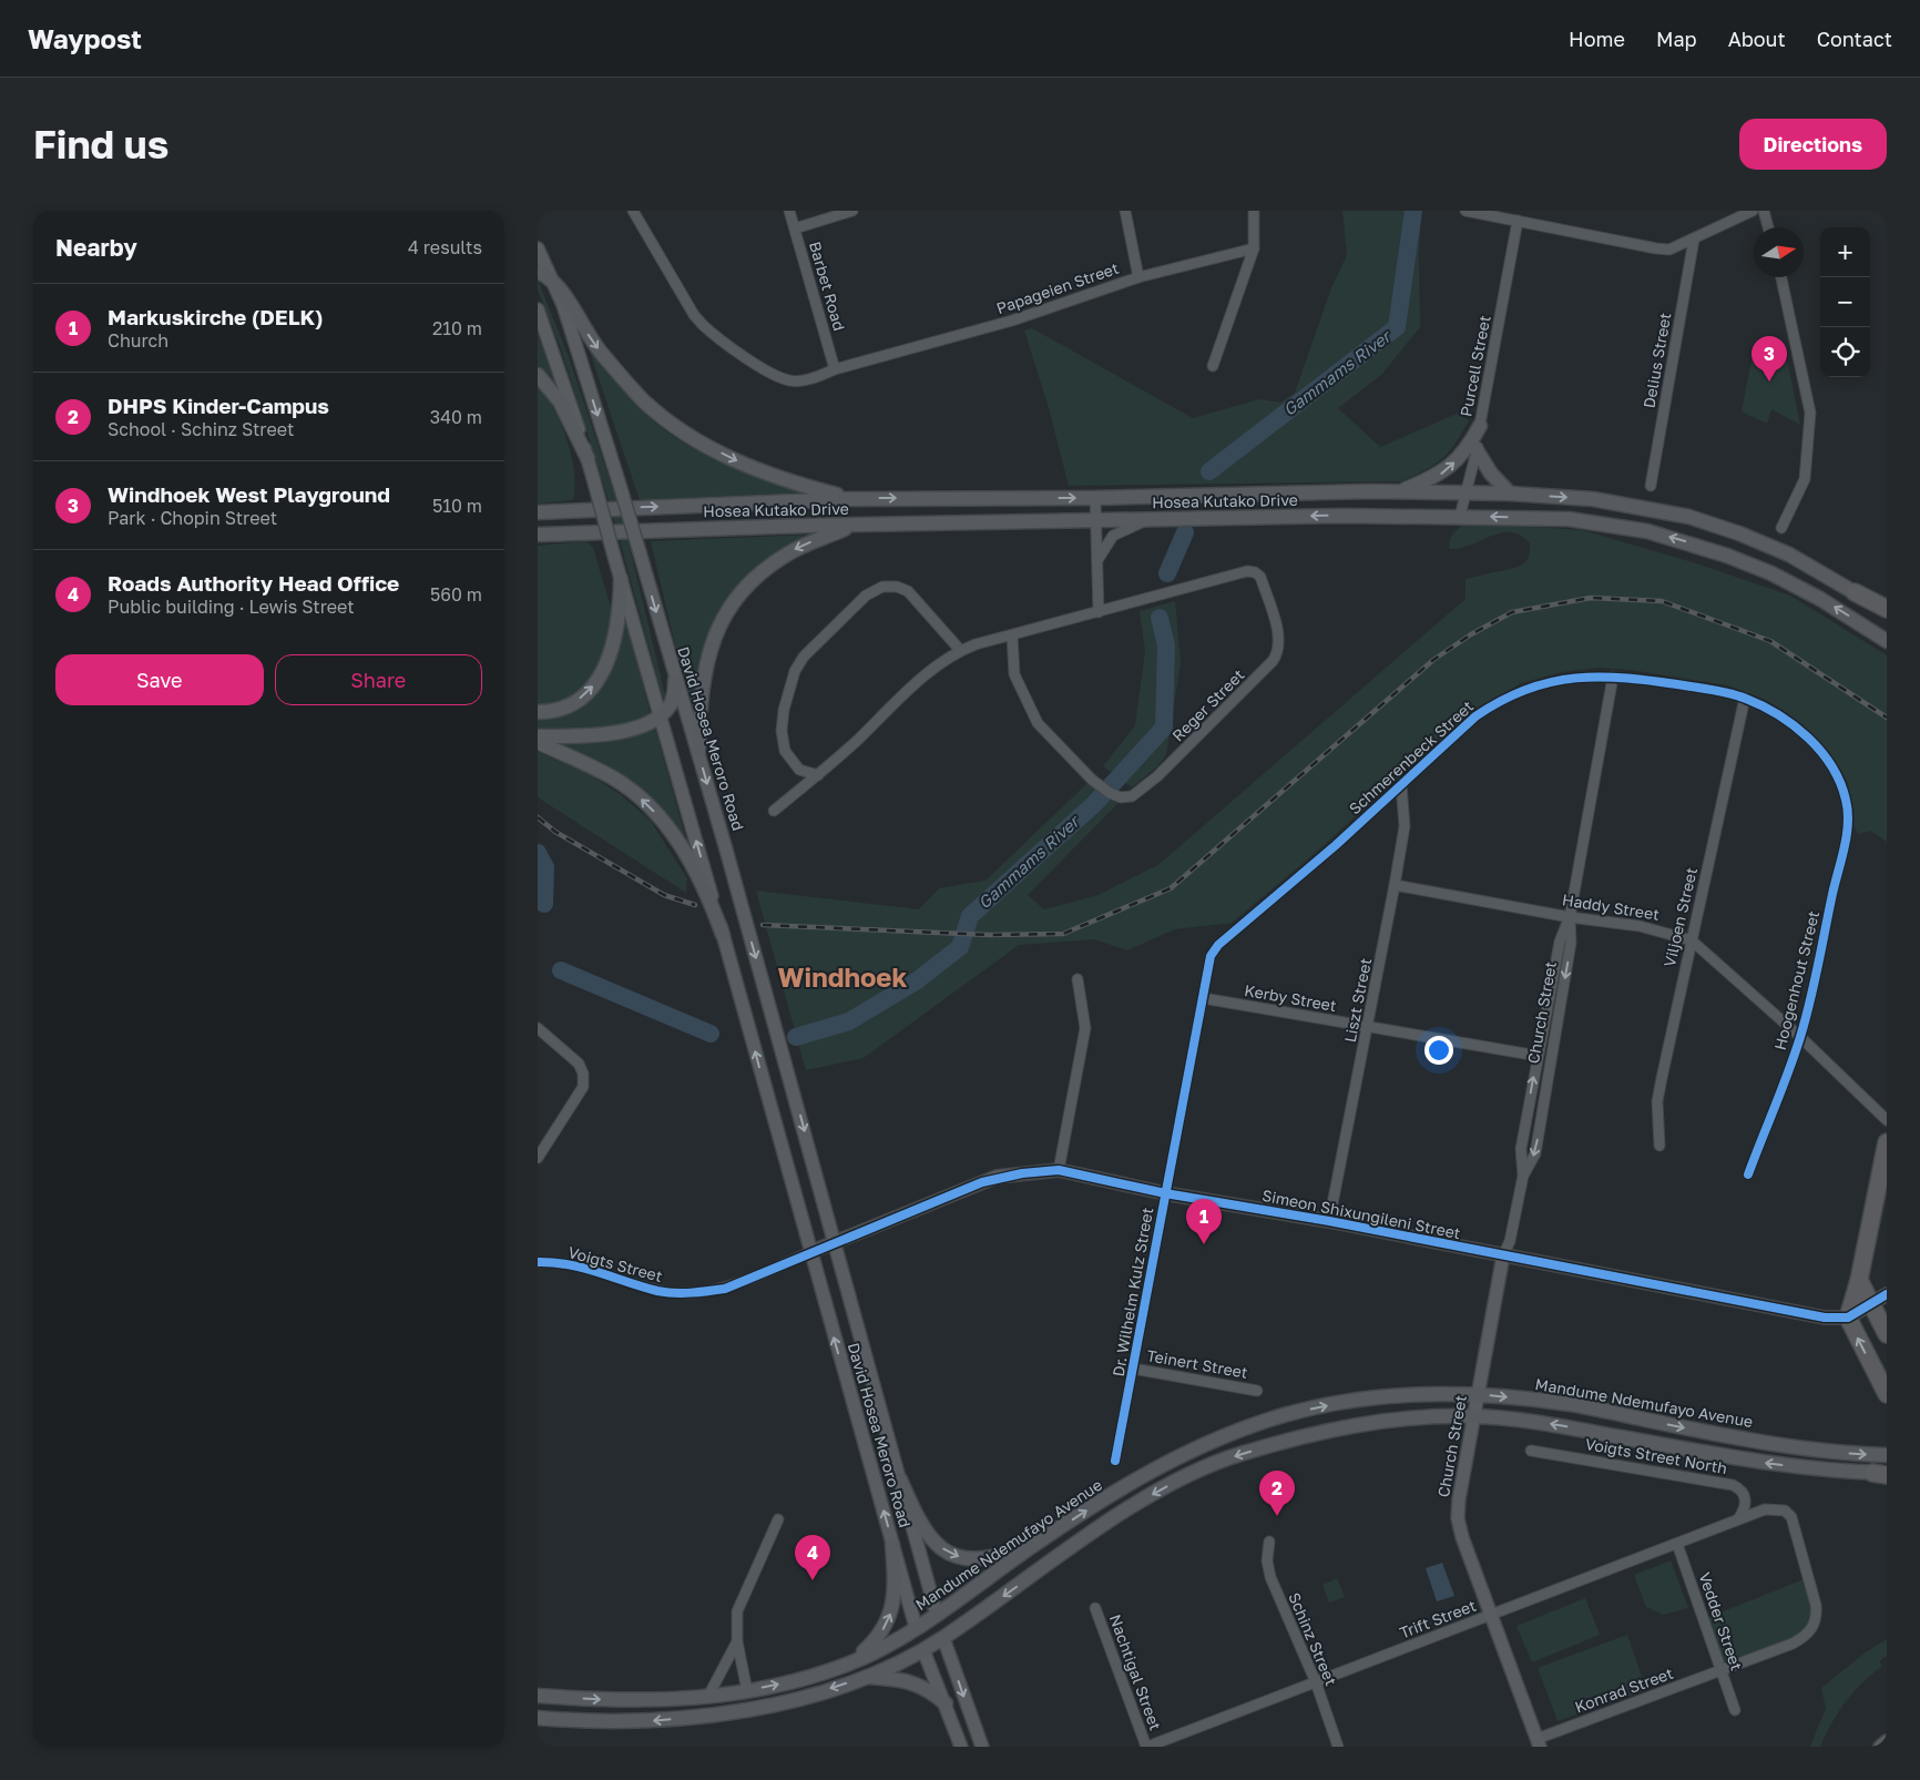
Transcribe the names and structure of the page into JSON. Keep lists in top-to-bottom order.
{
  "streets": {
    "main road": [
      "Hosea Kutako Drive",
      "David Hosea Meroro Road",
      "Church Street",
      "Simeon Shixungileni Street",
      "Mandume Ndemufayo Avenue"
    ],
    "street": [
      "Barbet Road",
      "Papageien Street",
      "Delius Street",
      "Purcell Street",
      "Reger Street",
      "Schmerenbeck Street",
      "Haddy Street",
      "Viljoen Street",
      "Hoogenhout Street",
      "Kerby Street",
      "Liszt Street",
      "Voigts Street",
      "Dr. Wilhelm Kulz Street",
      "Teinert Street",
      "Voigts Street North",
      "Trift Street",
      "Vedder Street",
      "Schinz Street",
      "Nachtigal Street",
      "Konrad Street"
    ]
  },
  "crossings": [
    ["Barbet Road", "Papageien Street"],
    ["Purcell Street", "Hosea Kutako Drive"],
    ["David Hosea Meroro Road", "Simeon Shixungileni Street"],
    ["David Hosea Meroro Road", "Voigts Street"],
    ["David Hosea Meroro Road", "Mandume Ndemufayo Avenue"],
    ["Schmerenbeck Street", "Viljoen Street"],
    ["Schmerenbeck Street", "Hoogenhout Street"],
    ["Schmerenbeck Street", "Kerby Street"],
    ["Schmerenbeck Street", "Liszt Street"],
    ["Schmerenbeck Street", "Church Street"],
    ["Schmerenbeck Street", "Dr. Wilhelm Kulz Street"],
    ["Haddy Street", "Viljoen Street"],
    ["Haddy Street", "Hoogenhout Street"],
    ["Haddy Street", "Liszt Street"],
    ["Haddy Street", "Church Street"],
    ["Kerby Street", "Liszt Street"],
    ["Kerby Street", "Church Street"],
    ["Kerby Street", "Dr. Wilhelm Kulz Street"],
    ["Liszt Street", "Simeon Shixungileni Street"],
    ["Church Street", "Simeon Shixungileni Street"],
    ["Church Street", "Mandume Ndemufayo Avenue"],
    ["Church Street", "Trift Street"],
    ["Church Street", "Konrad Street"],
    ["Simeon Shixungileni Street", "Dr. Wilhelm Kulz Street"],
    ["Dr. Wilhelm Kulz Street", "Teinert Street"],
    ["Voigts Street North", "Trift Street"],
    ["Voigts Street North", "Konrad Street"],
    ["Trift Street", "Vedder Street"],
    ["Trift Street", "Schinz Street"],
    ["Trift Street", "Nachtigal Street"],
    ["Trift Street", "Konrad Street"],
    ["Vedder Street", "Konrad Street"]
  ],
  "districts": ["Windhoek"],
  "water": ["Gammams River"],
  "north": "right",
  "page": {
    "header": "Waypost",
    "nav": [
      "Home",
      "Map",
      "About",
      "Contact"
    ],
    "buttons": [
      "Directions",
      ["Save", "Share"]
    ],
    "title": "Find us",
    "heading": ["Nearby", "4 results"],
    "map_buttons": ["+", "−"],
    "list": [
      {
        "mark": "1",
        "name": "Markuskirche (DELK)",
        "note": "Church",
        "value": "210 m"
      },
      {
        "mark": "2",
        "name": "DHPS Kinder-Campus",
        "note": "School · Schinz Street",
        "value": "340 m"
      },
      {
        "mark": "3",
        "name": "Windhoek West Playground",
        "note": "Park · Chopin Street",
        "value": "510 m"
      },
      {
        "mark": "4",
        "name": "Roads Authority Head Office",
        "note": "Public building · Lewis Street",
        "value": "560 m"
      }
    ],
    "pins": [
      "3",
      "1",
      "2",
      "4"
    ]
  }
}
